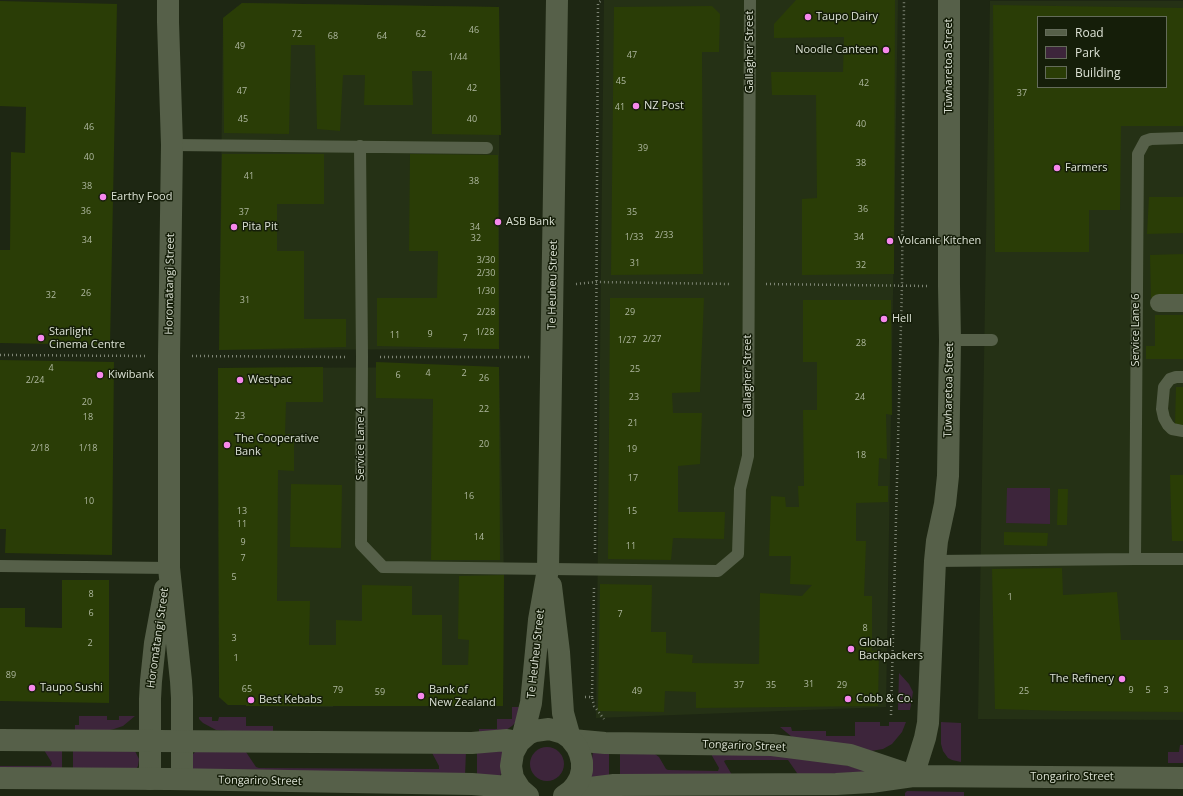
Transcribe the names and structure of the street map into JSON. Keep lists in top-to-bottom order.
{
  "streets": {
    "street": [
      "Tūwharetoa Street",
      "Horomātangi Street",
      "Te Heuheu Street",
      "Tongariro Street"
    ],
    "lane": ["Gallagher Street", "Service Lane 6", "Service Lane 4"]
  },
  "crossings": [
    ["Gallagher Street", "Te Heuheu Street"],
    ["Gallagher Street", "Service Lane 4"],
    ["Tūwharetoa Street", "Tongariro Street"],
    ["Horomātangi Street", "Tongariro Street"],
    ["Te Heuheu Street", "Service Lane 4"],
    ["Te Heuheu Street", "Tongariro Street"]
  ],
  "places": [
    "Taupo Dairy",
    "Noodle Canteen",
    "NZ Post",
    "Farmers",
    "Earthy Food",
    "ASB Bank",
    "Pita Pit",
    "Volcanic Kitchen",
    "Hell",
    "Starlight Cinema Centre",
    "Kiwibank",
    "Westpac",
    "The Cooperative Bank",
    "Global Backpackers",
    "The Refinery",
    "Taupo Sushi",
    "Bank of New Zealand",
    "Cobb & Co.",
    "Best Kebabs"
  ],
  "house_numbers": [
    "46",
    "72",
    "62",
    "68",
    "64",
    "49",
    "47",
    "1/44",
    "45",
    "42",
    "42",
    "47",
    "37",
    "41",
    "45",
    "40",
    "40",
    "46",
    "39",
    "40",
    "38",
    "41",
    "38",
    "38",
    "36",
    "36",
    "37",
    "35",
    "34",
    "2/33",
    "1/33",
    "34",
    "32",
    "34",
    "3/30",
    "31",
    "32",
    "2/30",
    "1/30",
    "26",
    "32",
    "31",
    "2/28",
    "29",
    "1/28",
    "9",
    "11",
    "7",
    "2/27",
    "1/27",
    "28",
    "4",
    "25",
    "4",
    "2",
    "6",
    "26",
    "2/24",
    "23",
    "24",
    "20",
    "22",
    "23",
    "18",
    "21",
    "20",
    "2/18",
    "1/18",
    "19",
    "18",
    "17",
    "16",
    "10",
    "13",
    "15",
    "11",
    "14",
    "9",
    "11",
    "7",
    "5",
    "8",
    "1",
    "6",
    "7",
    "8",
    "3",
    "2",
    "1",
    "89",
    "31",
    "37",
    "35",
    "29",
    "65",
    "79",
    "9",
    "5",
    "3",
    "49",
    "25",
    "59"
  ],
  "legend": ["Road", "Park", "Building"]
}
